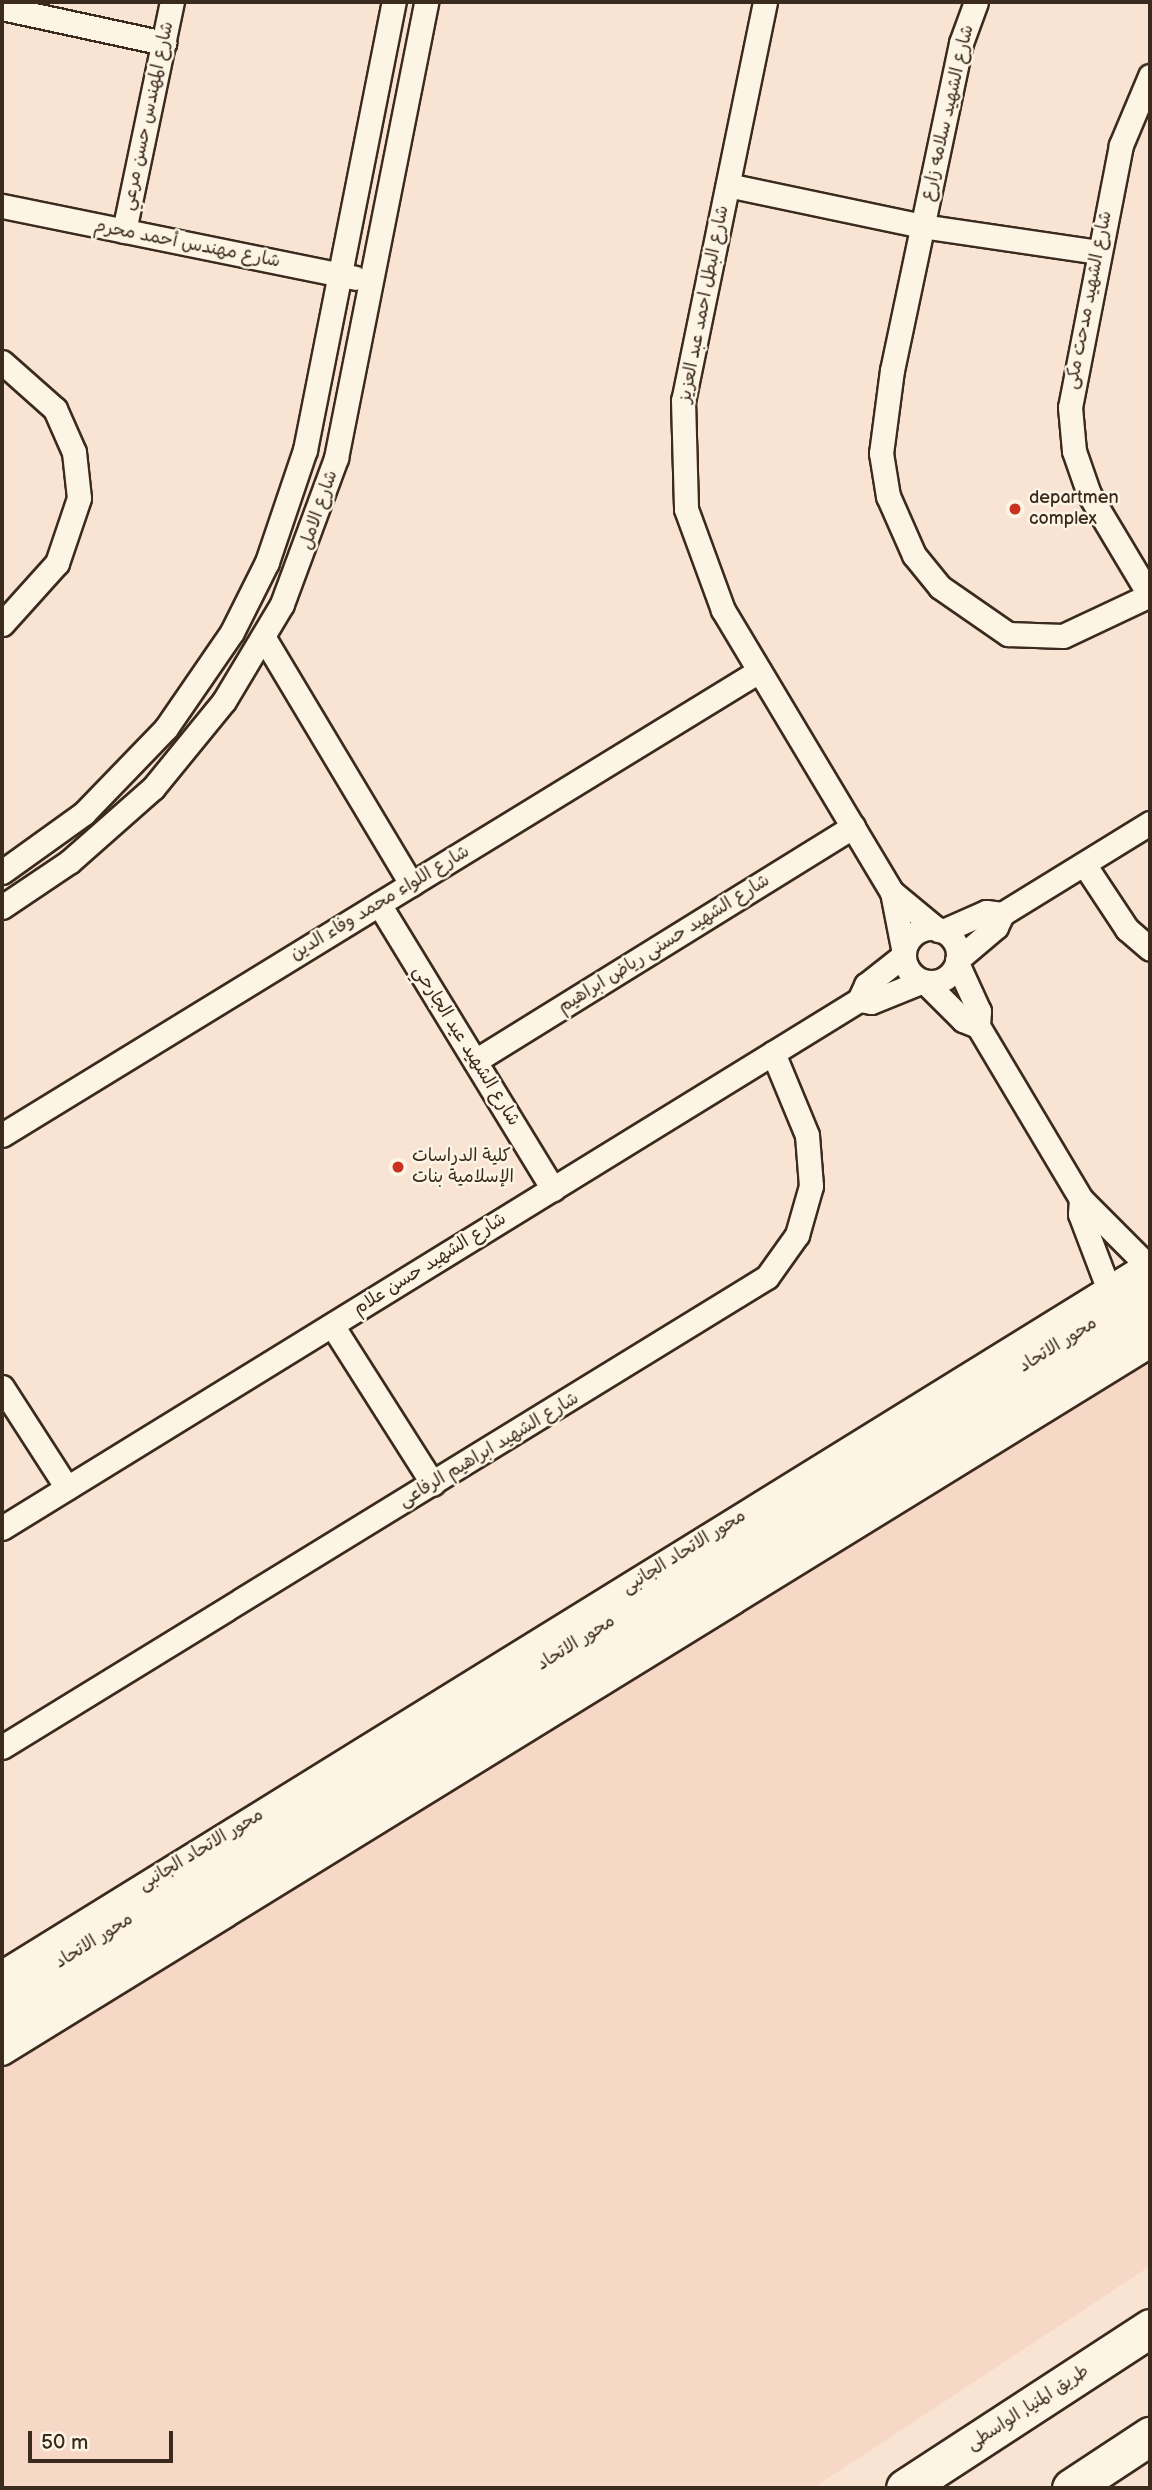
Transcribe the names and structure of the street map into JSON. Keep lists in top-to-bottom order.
{
  "streets": {
    "main road": ["طريق المنيا, الواسطى"],
    "street": [
      "شارع الشهيد سلامه زارع",
      "شارع المهندس حسن مرعي",
      "شارع مهندس أحمد محرم",
      "شارع الشهيد مدحت مكى",
      "شارع البطل احمد عبد العزيز",
      "شارع الامل",
      "شارع اللواء محمد وفاء الدين",
      "شارع الشهيد حسنى رياض ابراهيم",
      "شارع الشهيد عيد الجارحي",
      "شارع الشهيد حسن علام",
      "محور الاتحاد",
      "شارع الشهيد ابراهيم الرفاعى",
      "محور الاتحاد الجانبى"
    ]
  },
  "crossings": [
    ["شارع الشهيد سلامه زارع", "شارع الشهيد مدحت مكى"],
    ["شارع المهندس حسن مرعي", "شارع مهندس أحمد محرم"],
    ["شارع مهندس أحمد محرم", "شارع الامل"],
    ["شارع البطل احمد عبد العزيز", "شارع اللواء محمد وفاء الدين"],
    ["شارع البطل احمد عبد العزيز", "شارع الشهيد حسنى رياض ابراهيم"],
    ["شارع البطل احمد عبد العزيز", "شارع الشهيد حسن علام"],
    ["شارع اللواء محمد وفاء الدين", "شارع الشهيد عيد الجارحي"],
    ["شارع الشهيد حسنى رياض ابراهيم", "شارع الشهيد عيد الجارحي"],
    ["شارع الشهيد عيد الجارحي", "شارع الشهيد حسن علام"],
    ["شارع الشهيد حسن علام", "شارع الشهيد ابراهيم الرفاعى"],
    ["محور الاتحاد", "محور الاتحاد الجانبى"]
  ],
  "places": ["departmen complex", "كلية الدراسات الإسلامية بنات"],
  "scale_bar": "50 m"
}
